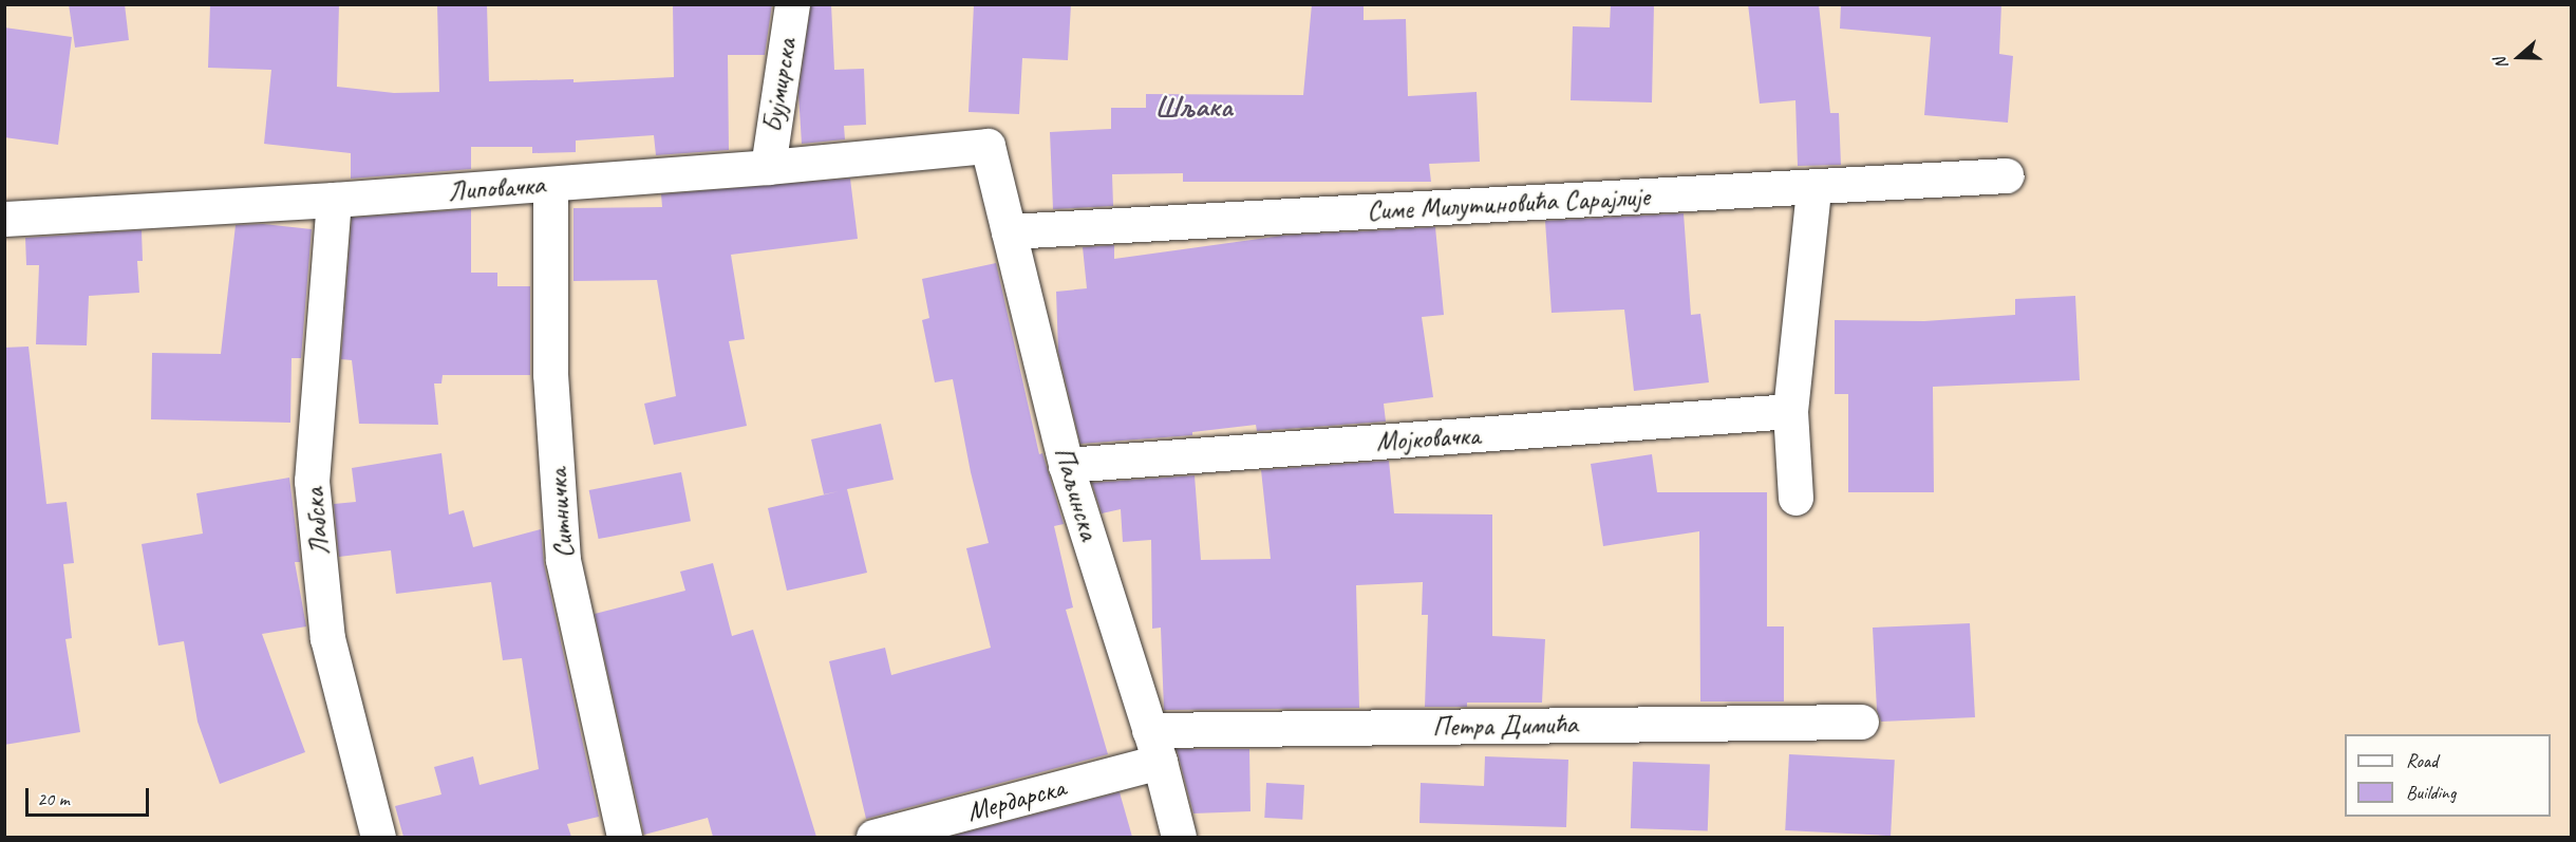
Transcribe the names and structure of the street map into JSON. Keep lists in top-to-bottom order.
{
  "streets": {
    "street": [
      "Бујмирска",
      "Липовачка",
      "Симе Милутиновића Сарајлије",
      "Мојковачка",
      "Паљинска",
      "Ситничка",
      "Лабска",
      "Петра Димића",
      "Мердарска"
    ]
  },
  "crossings": [
    ["Бујмирска", "Липовачка"],
    ["Липовачка", "Паљинска"],
    ["Липовачка", "Ситничка"],
    ["Липовачка", "Лабска"],
    ["Симе Милутиновића Сарајлије", "Паљинска"],
    ["Мојковачка", "Паљинска"],
    ["Паљинска", "Петра Димића"],
    ["Паљинска", "Мердарска"]
  ],
  "districts": ["Шљака"],
  "legend": ["Road", "Building"],
  "scale_bar": "20 m",
  "north": "left"
}
